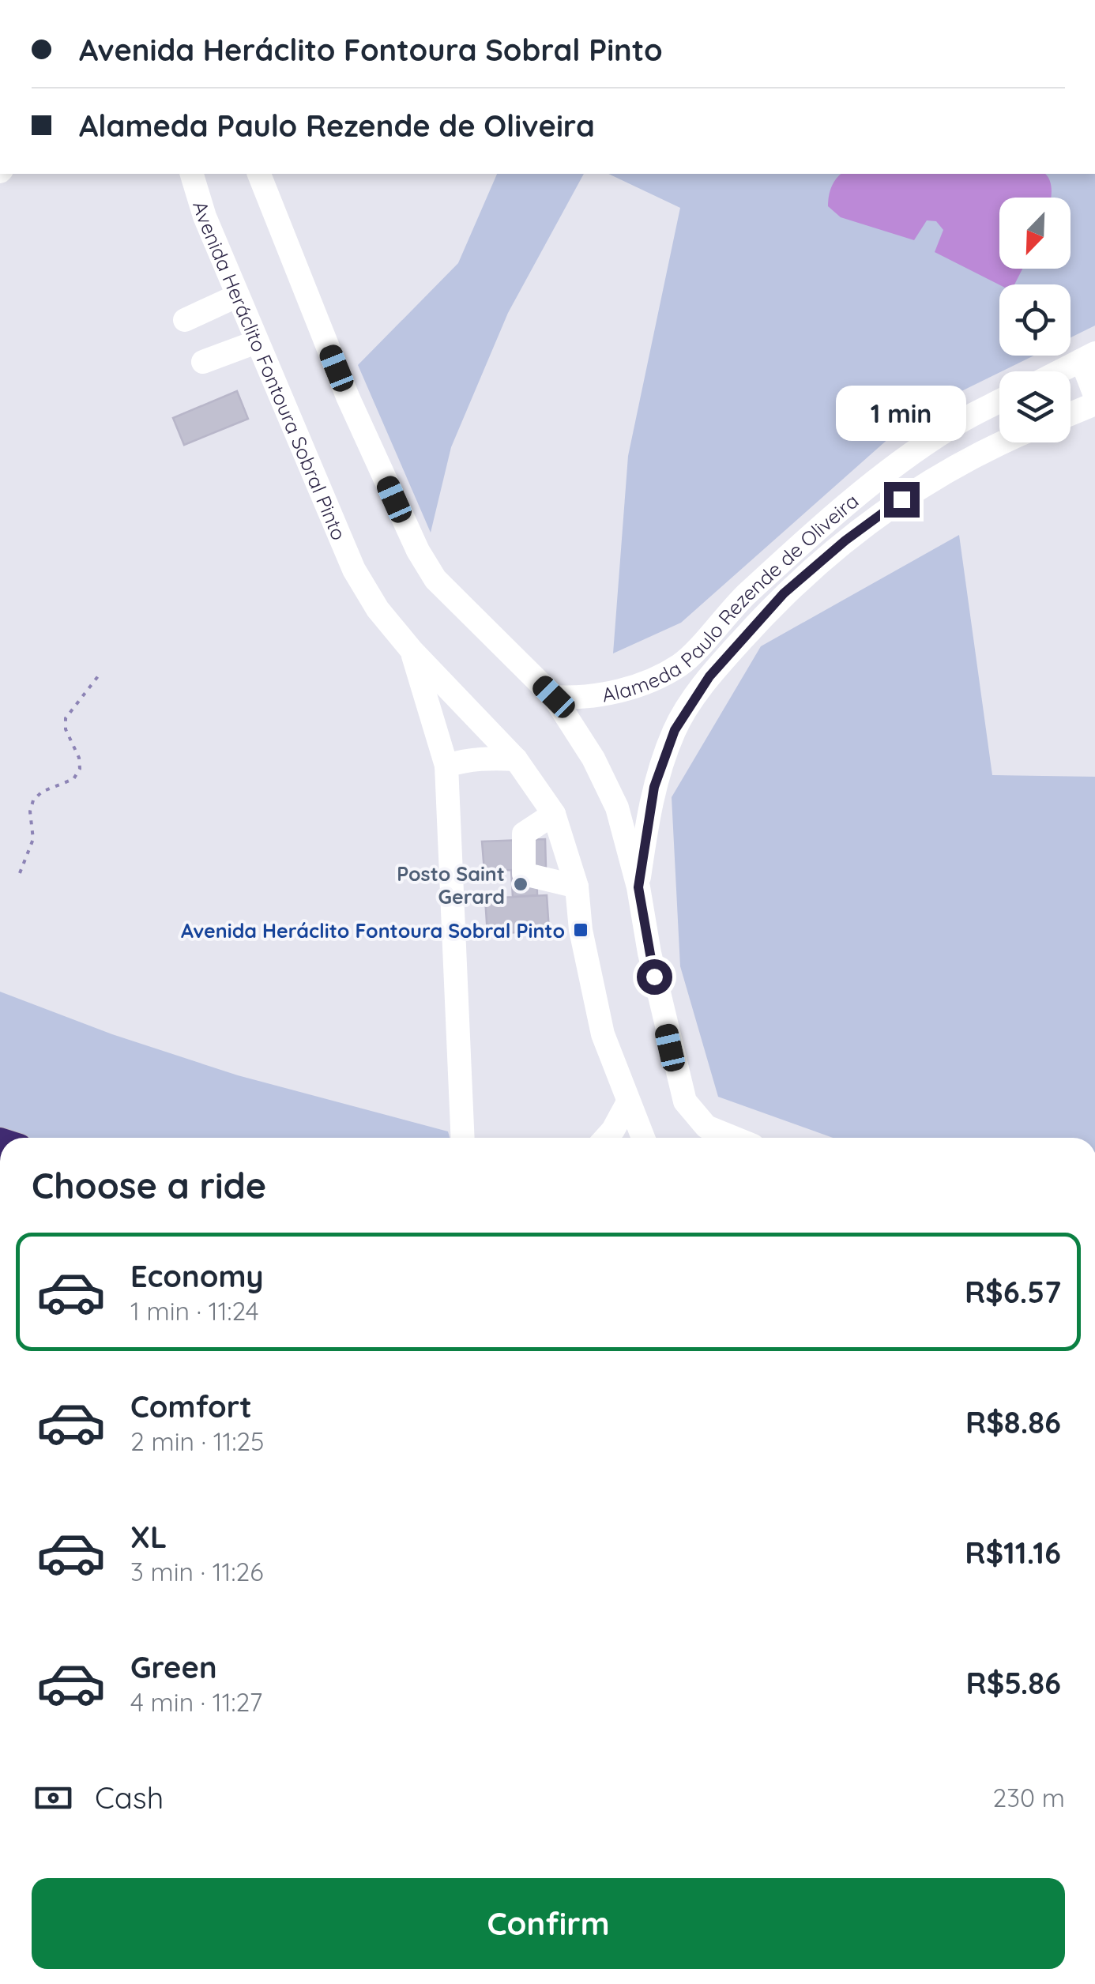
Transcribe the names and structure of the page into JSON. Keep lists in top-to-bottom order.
{
  "streets": {
    "street": ["Avenida Heráclito Fontoura Sobral Pinto", "Alameda Paulo Rezende de Oliveira"]
  },
  "places": {
    "other": ["Posto Saint Gerard"],
    "transit": ["Avenida Heráclito Fontoura Sobral Pinto"]
  },
  "north": "bottom left",
  "page": {
    "banner": ["Avenida Heráclito Fontoura Sobral Pinto", "Alameda Paulo Rezende de Oliveira"],
    "bubble": "1 min",
    "heading": "Choose a ride",
    "list": [
      {
        "name": "Economy",
        "note": "1 min · 11:24",
        "value": "R$6.57"
      },
      {
        "name": "Comfort",
        "note": "2 min · 11:25",
        "value": "R$8.86"
      },
      {
        "name": "XL",
        "note": "3 min · 11:26",
        "value": "R$11.16"
      },
      {
        "name": "Green",
        "note": "4 min · 11:27",
        "value": "R$5.86"
      }
    ],
    "pay": ["Cash", "230 m"],
    "buttons": "Confirm"
  }
}
